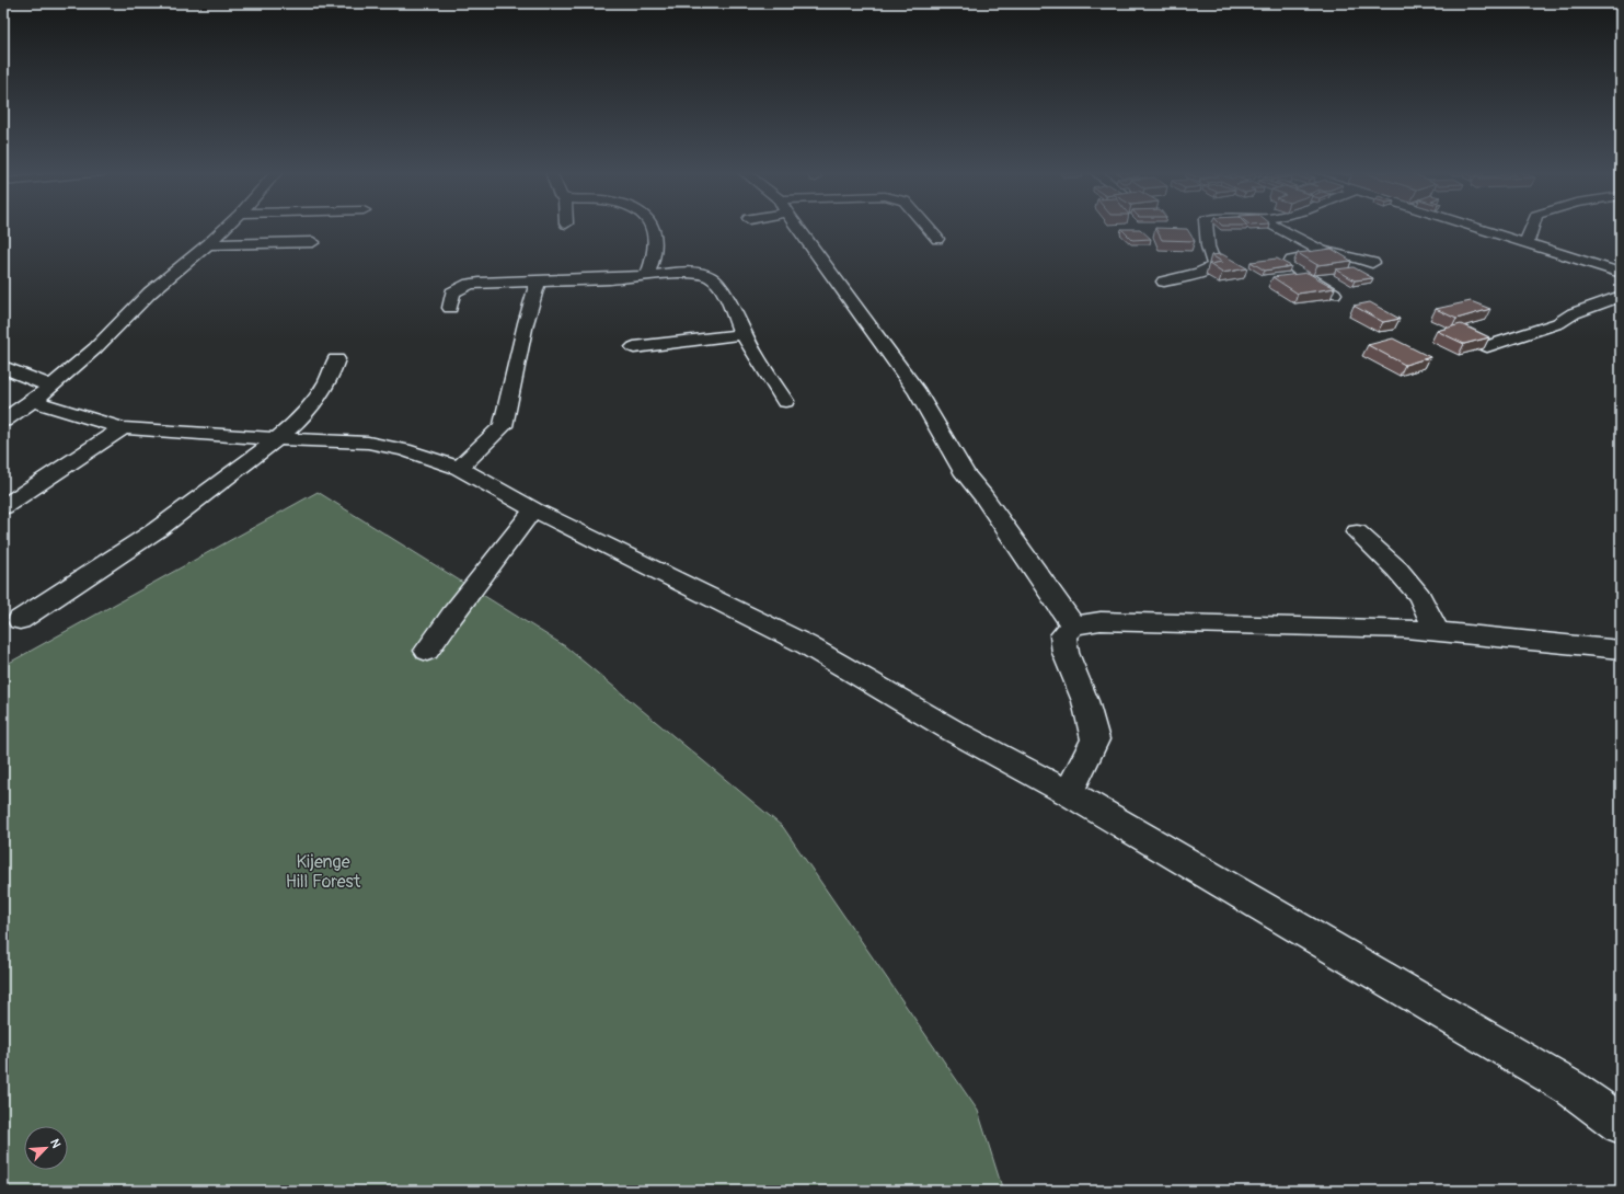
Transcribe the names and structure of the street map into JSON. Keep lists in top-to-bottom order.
{
  "parks": ["Kijenge Hill Forest"],
  "north": "top right"
}
